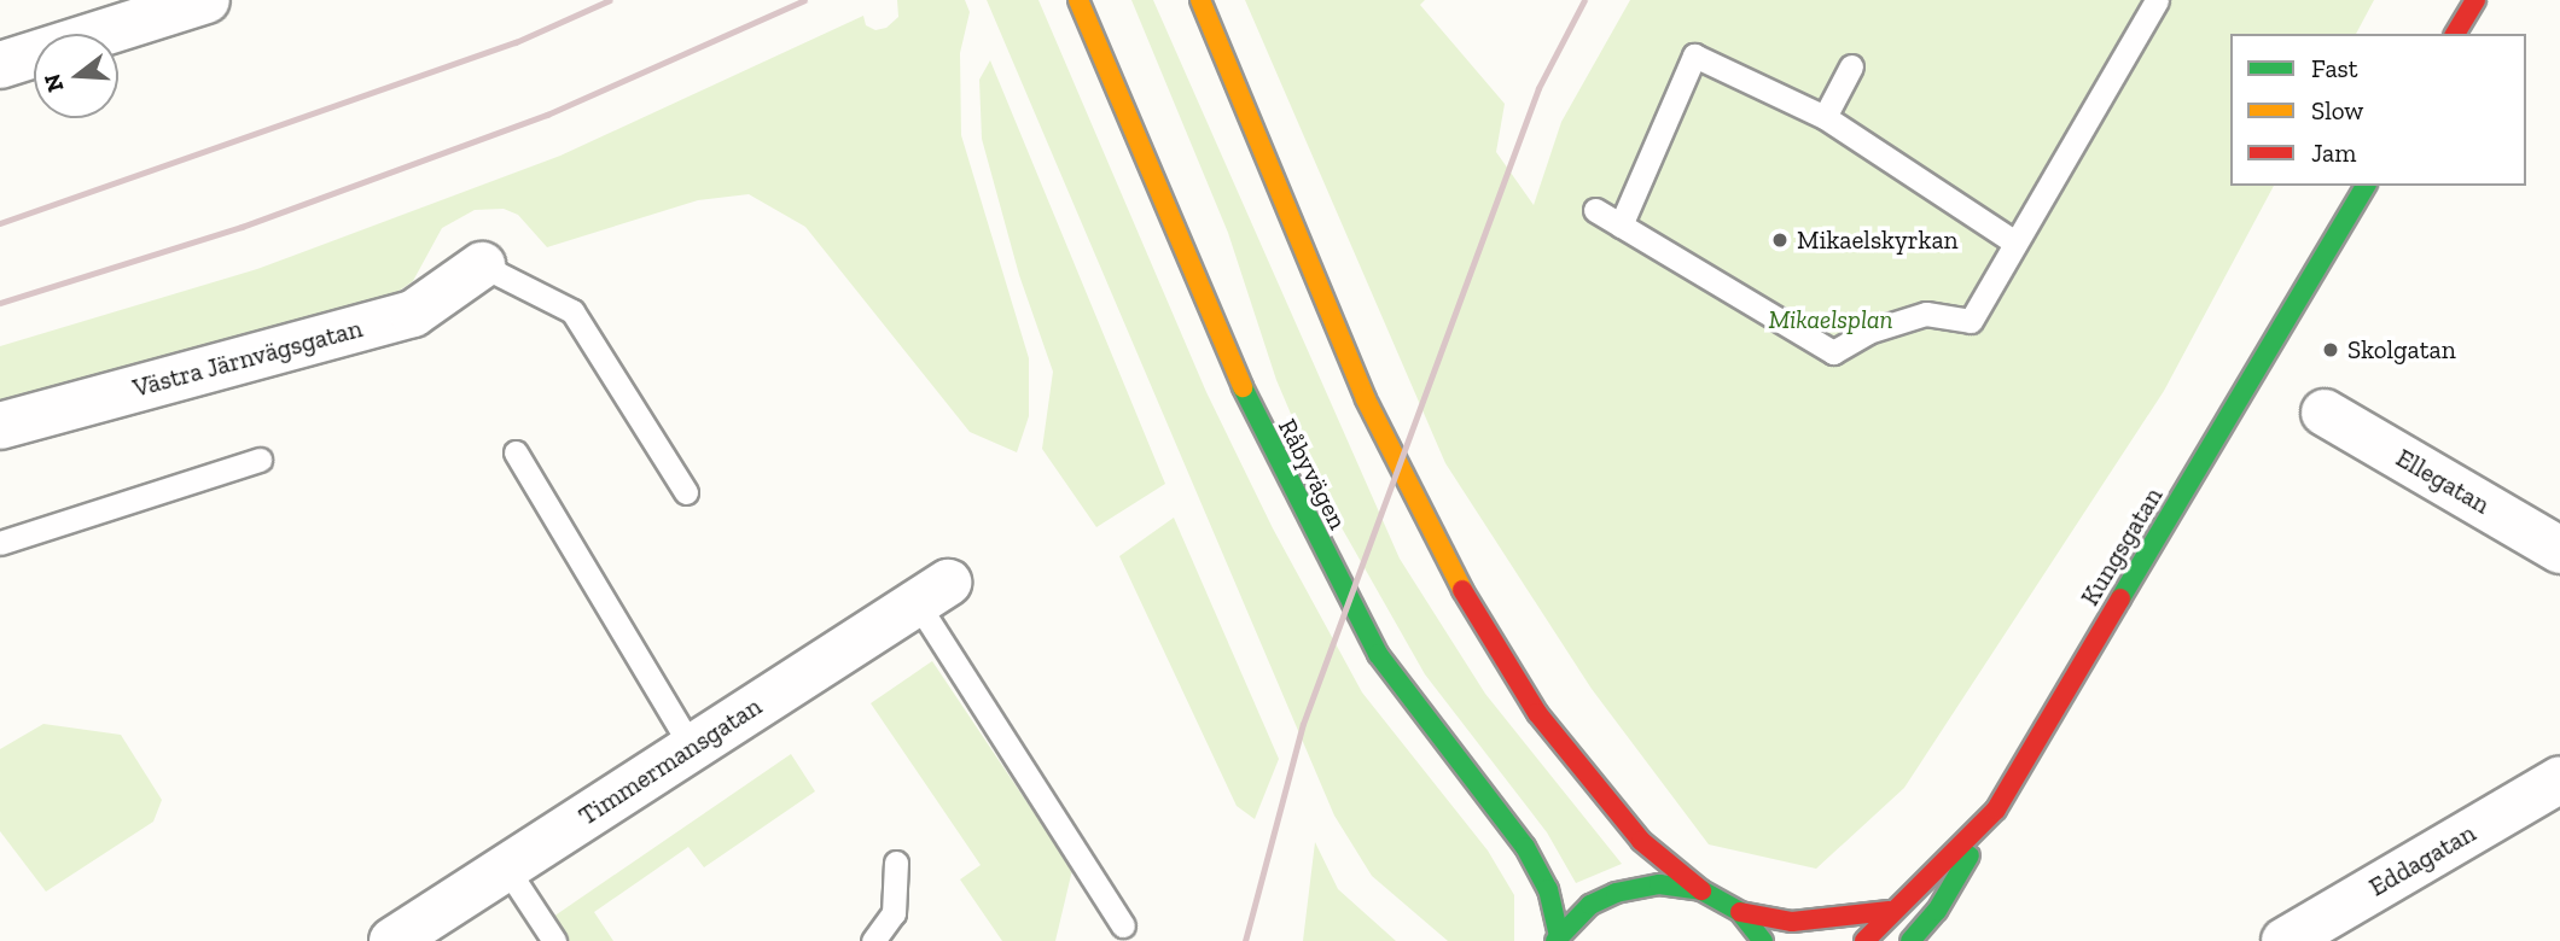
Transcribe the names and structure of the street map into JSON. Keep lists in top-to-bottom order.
{
  "streets": {
    "main road": ["Råbyvägen", "Kungsgatan"],
    "street": [
      "Västra Järnvägsgatan",
      "Ellegatan",
      "Timmermansgatan",
      "Eddagatan"
    ]
  },
  "parks": ["Mikaelsplan"],
  "places": ["Mikaelskyrkan", "Skolgatan"],
  "legend": ["Fast", "Slow", "Jam"],
  "north": "left"
}
